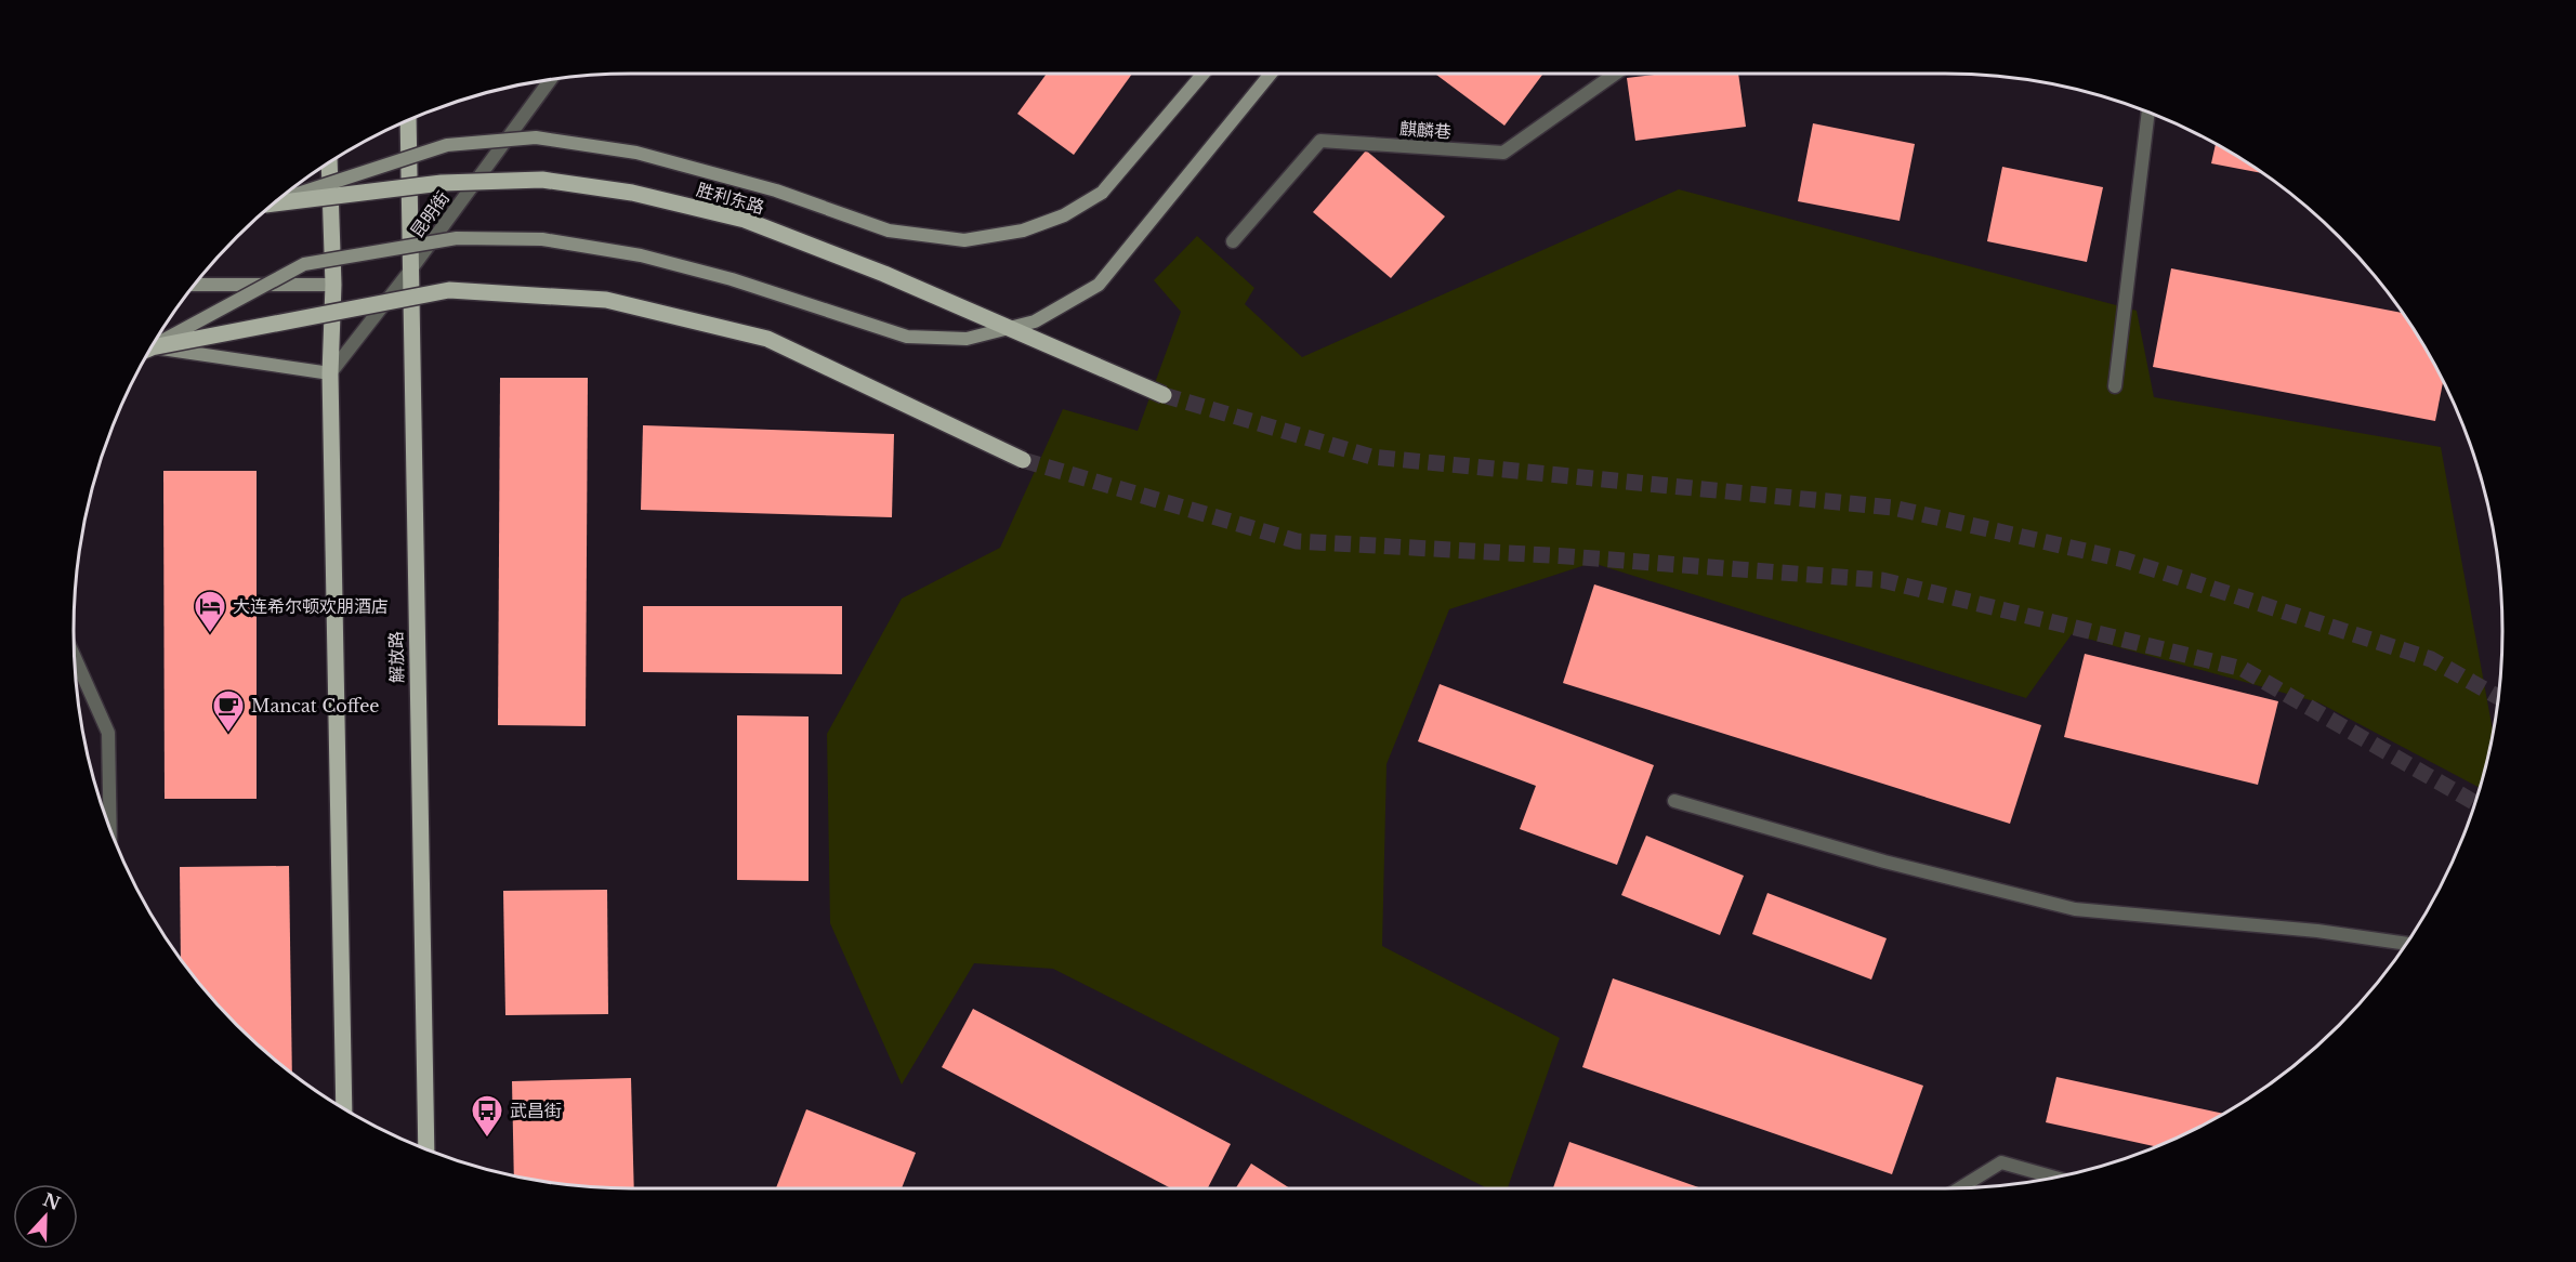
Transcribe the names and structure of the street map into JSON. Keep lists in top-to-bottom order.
{
  "streets": {
    "main road": ["胜利东路", "解放路"],
    "street": ["麒麟巷", "昆明街"]
  },
  "crossings": [
    ["昆明街", "解放路"]
  ],
  "places": {
    "hotel": ["大连希尔顿欢朋酒店"],
    "cafe": ["Mancat Coffee"],
    "bus stop": ["武昌街"]
  },
  "north": "top"
}
